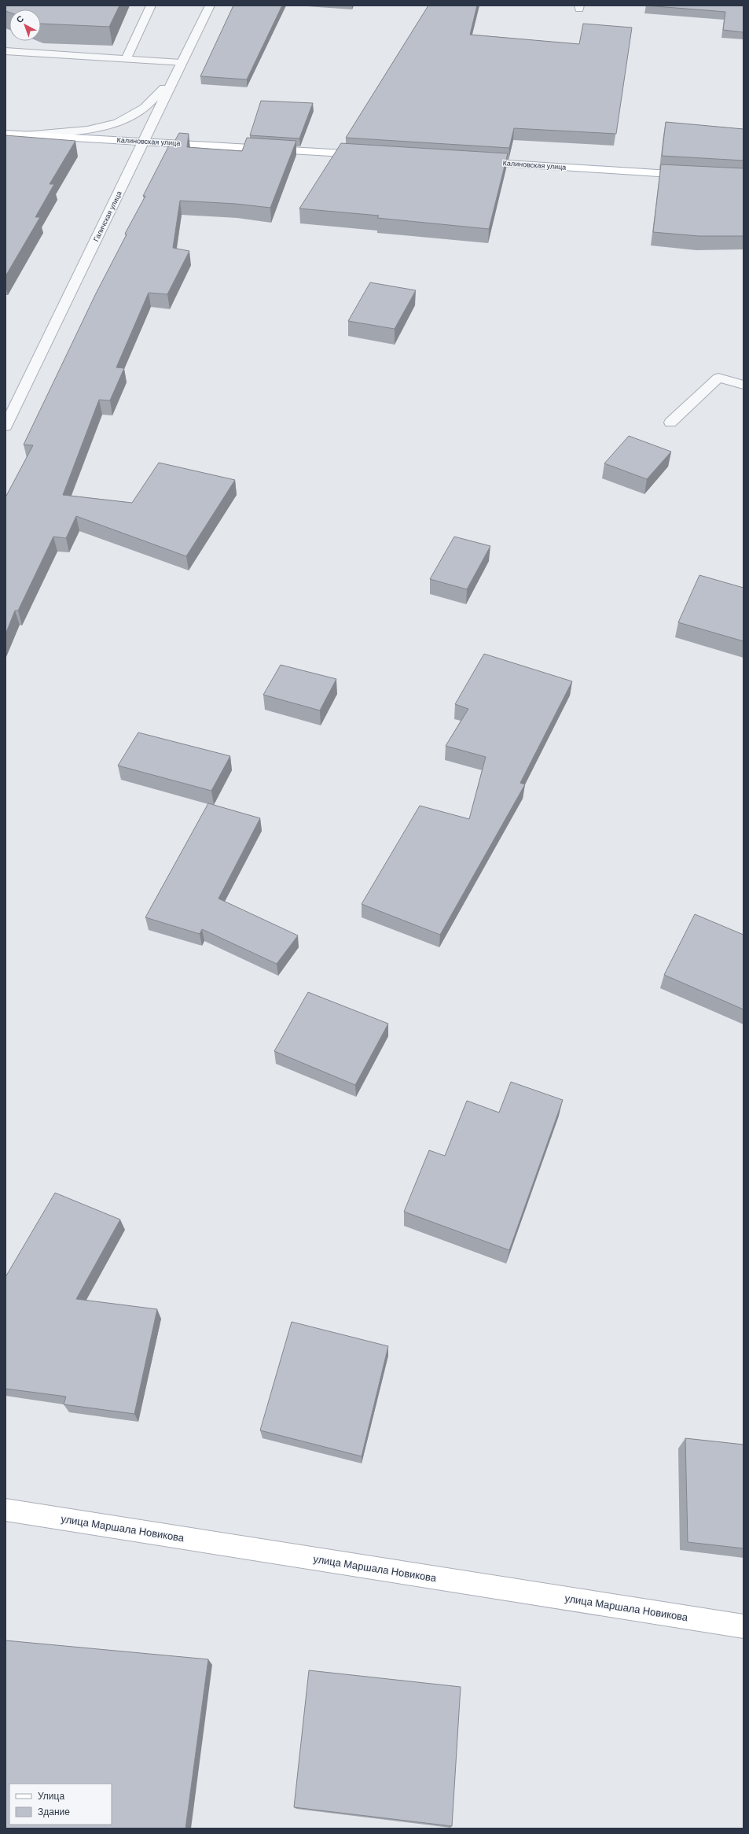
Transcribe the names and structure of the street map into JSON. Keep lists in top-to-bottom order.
{
  "streets": {
    "main road": ["Калиновская улица", "улица Маршала Новикова"],
    "street": ["Галичская улица"]
  },
  "crossings": [
    ["Калиновская улица", "Галичская улица"]
  ],
  "legend": ["Улица", "Здание"],
  "north": "top left"
}
